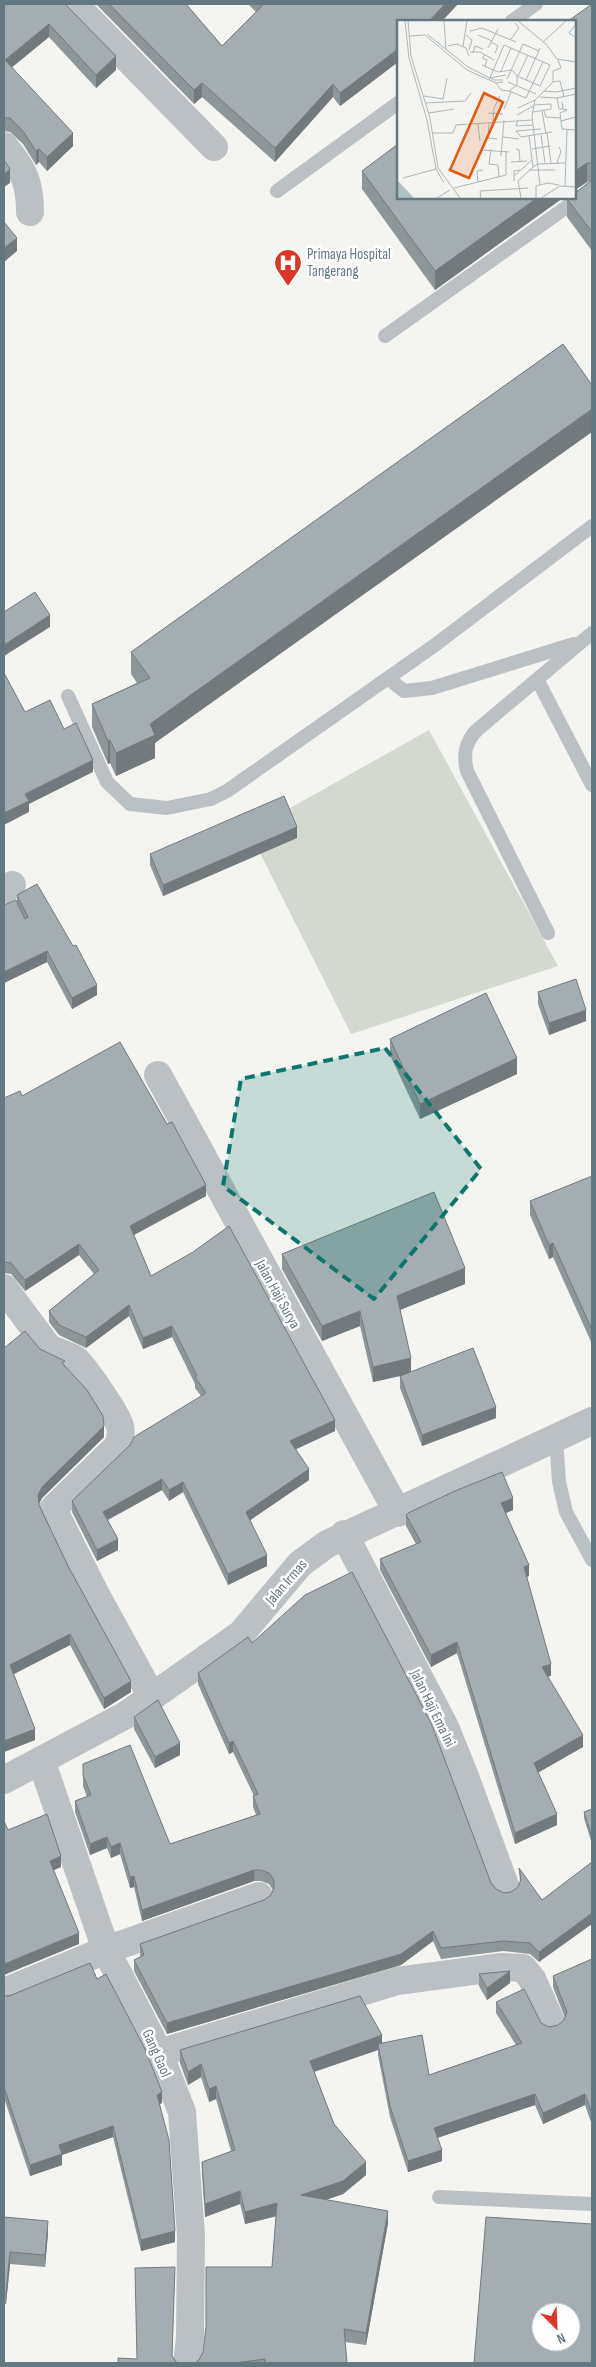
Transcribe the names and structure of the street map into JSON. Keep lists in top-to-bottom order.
{
  "streets": {
    "street": [
      "Jalan Haji Surya",
      "Jalan Irmas",
      "Jalan Haji Ema Ini",
      "Gang Gaol"
    ]
  },
  "crossings": [
    ["Jalan Haji Surya", "Jalan Irmas"],
    ["Jalan Irmas", "Jalan Haji Ema Ini"],
    ["Jalan Irmas", "Gang Gaol"]
  ],
  "places": {
    "hospital": ["Primaya Hospital Tangerang"]
  },
  "north": "bottom right"
}
